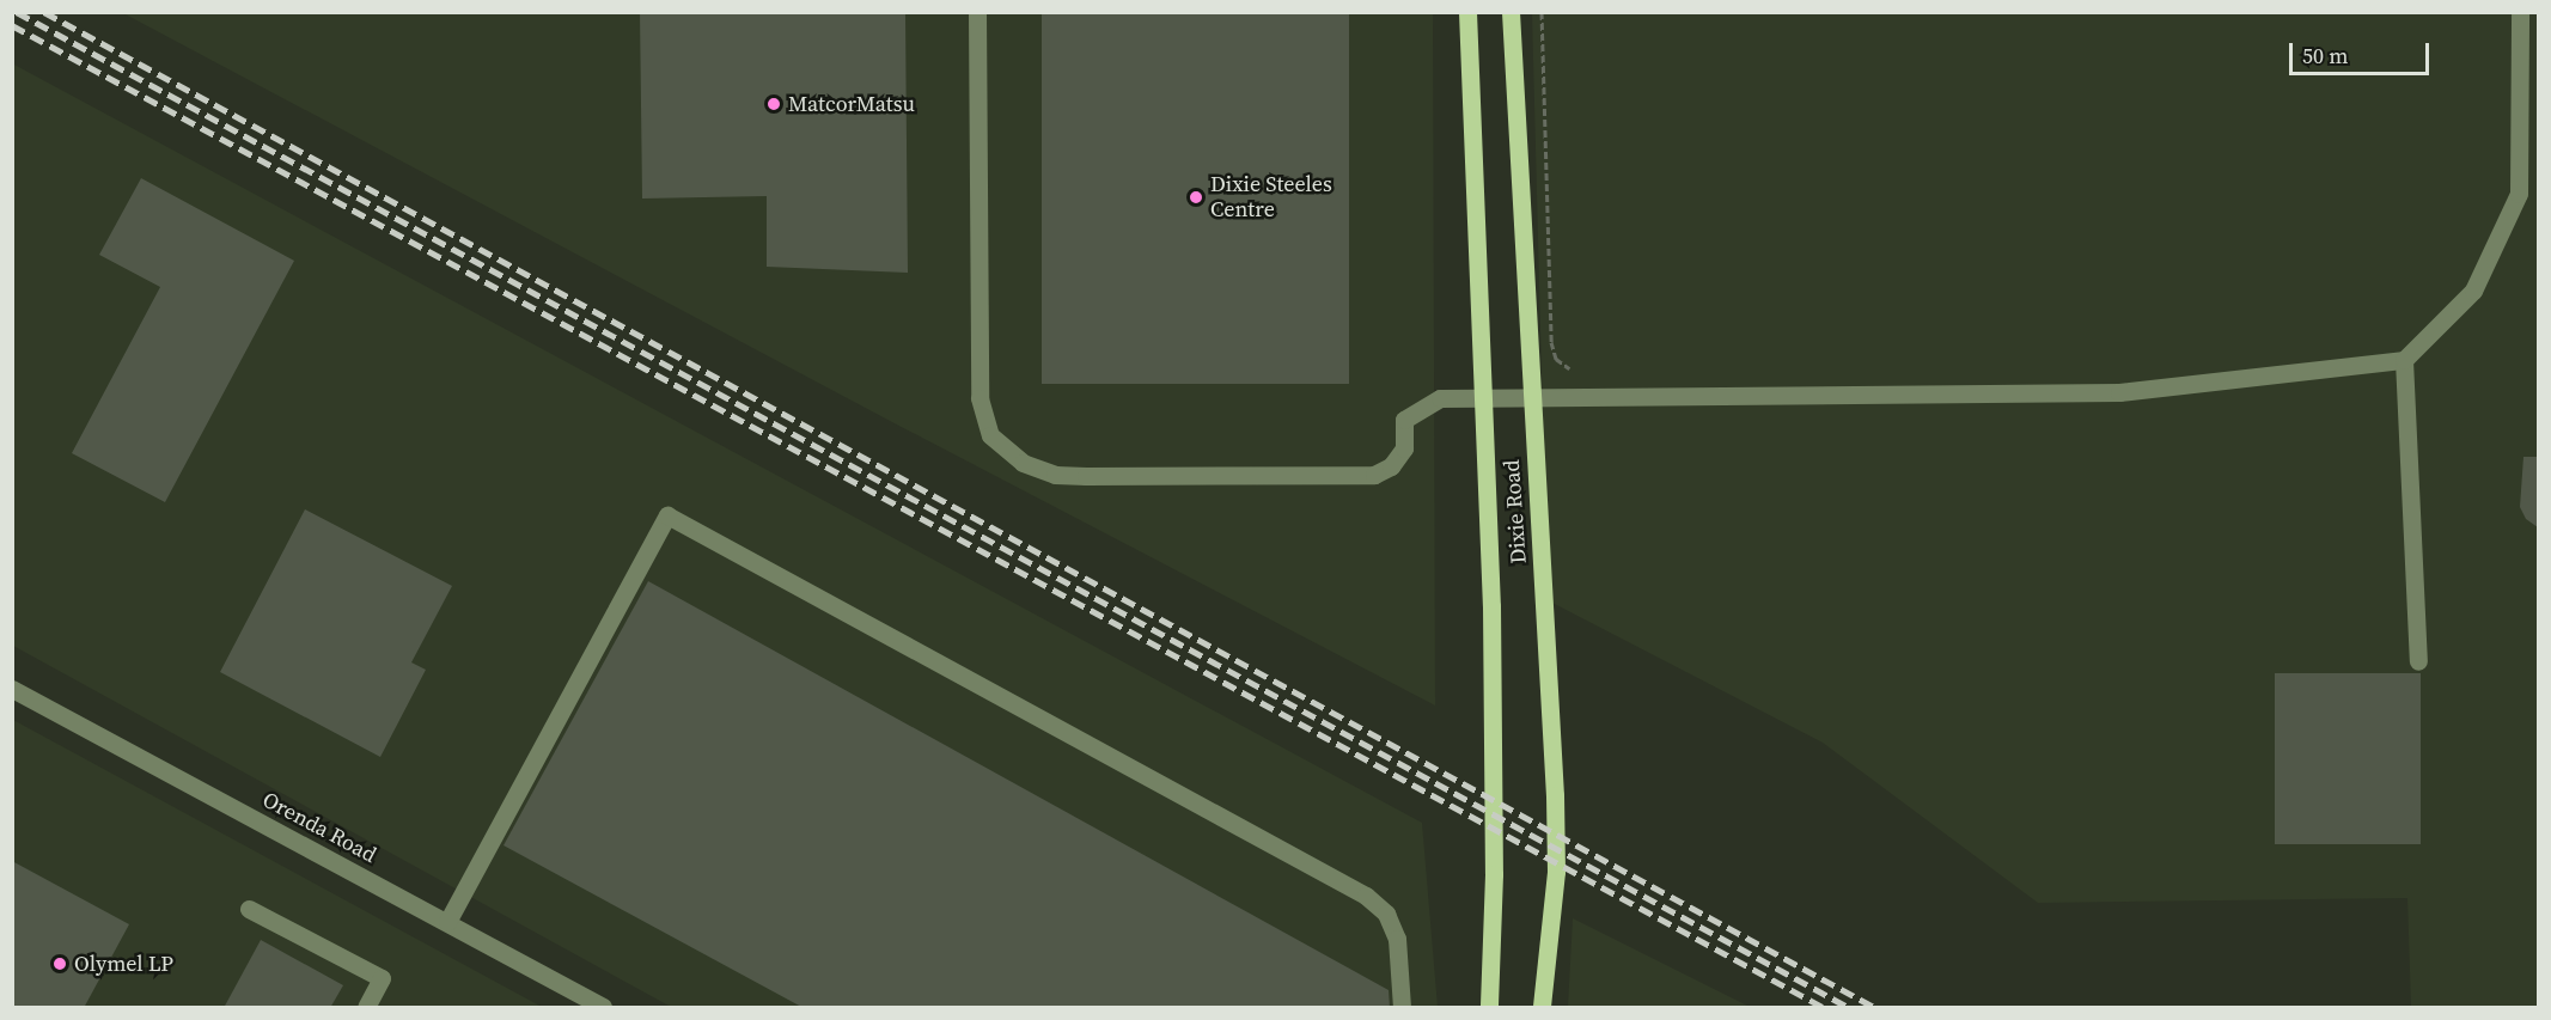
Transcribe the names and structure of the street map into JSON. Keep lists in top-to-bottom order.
{
  "streets": {
    "main road": ["Dixie Road"],
    "street": ["Orenda Road"]
  },
  "places": ["MatcorMatsu", "Dixie Steeles Centre", "Olymel LP"],
  "scale_bar": "50 m"
}
